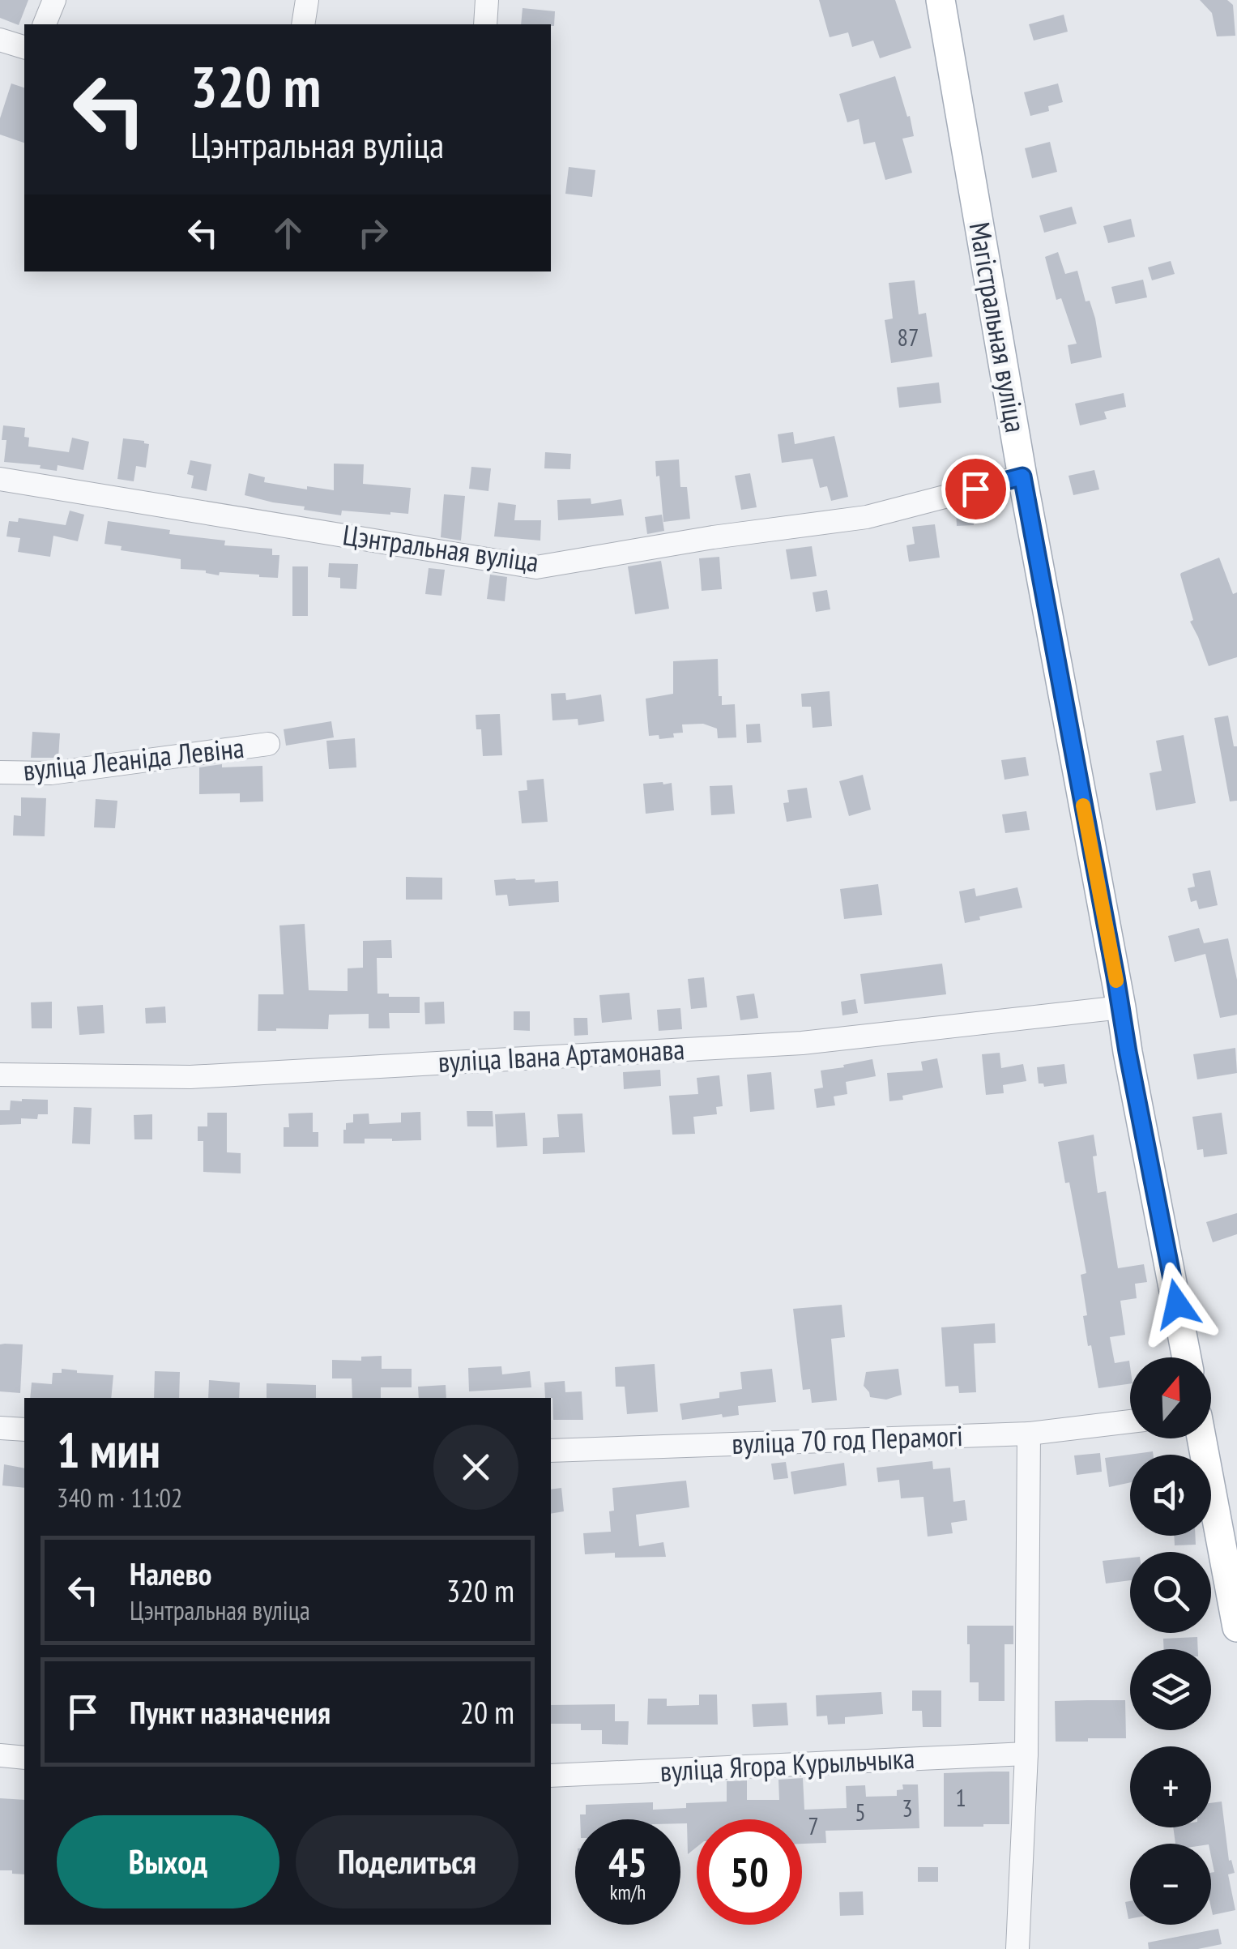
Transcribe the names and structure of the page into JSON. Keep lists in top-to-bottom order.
{
  "streets": {
    "main road": ["Магістральная вуліца"],
    "street": [
      "Цэнтральная вуліца",
      "вуліца Леаніда Левіна",
      "вуліца Івана Артамонава",
      "вуліца 70 год Перамогі",
      "вуліца Ягора Курыльчыка"
    ]
  },
  "crossings": [
    ["Магістральная вуліца", "Цэнтральная вуліца"],
    ["Магістральная вуліца", "вуліца Івана Артамонава"]
  ],
  "house_numbers": [
    "87",
    "1",
    "3",
    "5",
    "7"
  ],
  "north": "top",
  "page": {
    "turn": ["320 m", "Цэнтральная вуліца"],
    "map_buttons": ["+", "−"],
    "heading": ["1 мин", "340 m · 11:02"],
    "list": [
      {
        "name": "Налево",
        "note": "Цэнтральная вуліца",
        "value": "320 m"
      },
      {
        "name": "Пункт назначения",
        "value": "20 m"
      }
    ],
    "buttons": ["Выход", "Поделиться"],
    "speed": "45 km/h",
    "limit": "50"
  }
}
